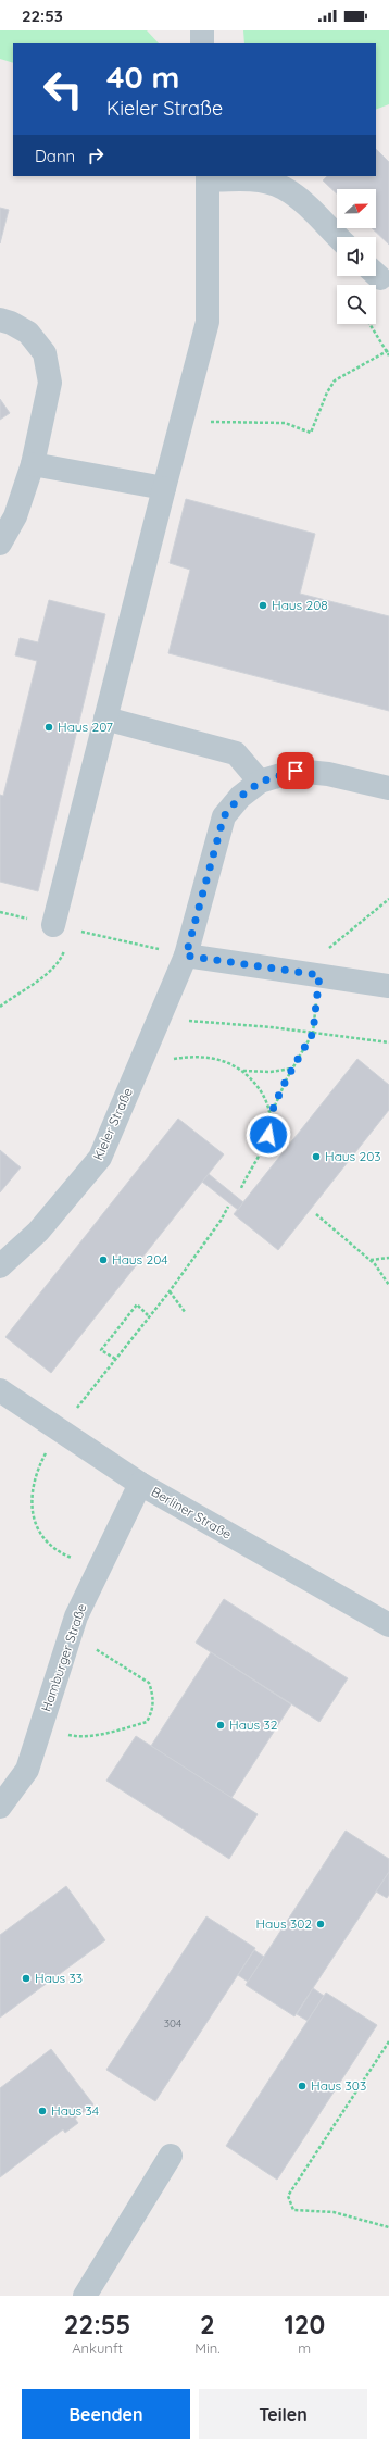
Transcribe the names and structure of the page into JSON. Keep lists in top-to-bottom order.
{
  "streets": {
    "lane": ["Kieler Straße", "Berliner Straße", "Hamburger Straße"]
  },
  "crossings": [
    ["Berliner Straße", "Hamburger Straße"]
  ],
  "places": [
    "Haus 208",
    "Haus 207",
    "Haus 203",
    "Haus 204",
    "Haus 32",
    "Haus 302",
    "Haus 33",
    "Haus 303",
    "Haus 34"
  ],
  "house_numbers": ["304"],
  "north": "right",
  "page": {
    "status": "22:53",
    "turn": ["40 m", "Kieler Straße"],
    "then": "Dann",
    "eta": [
      "22:55",
      "Ankunft",
      "2",
      "Min.",
      "120",
      "m"
    ],
    "buttons": ["Beenden", "Teilen"]
  }
}
